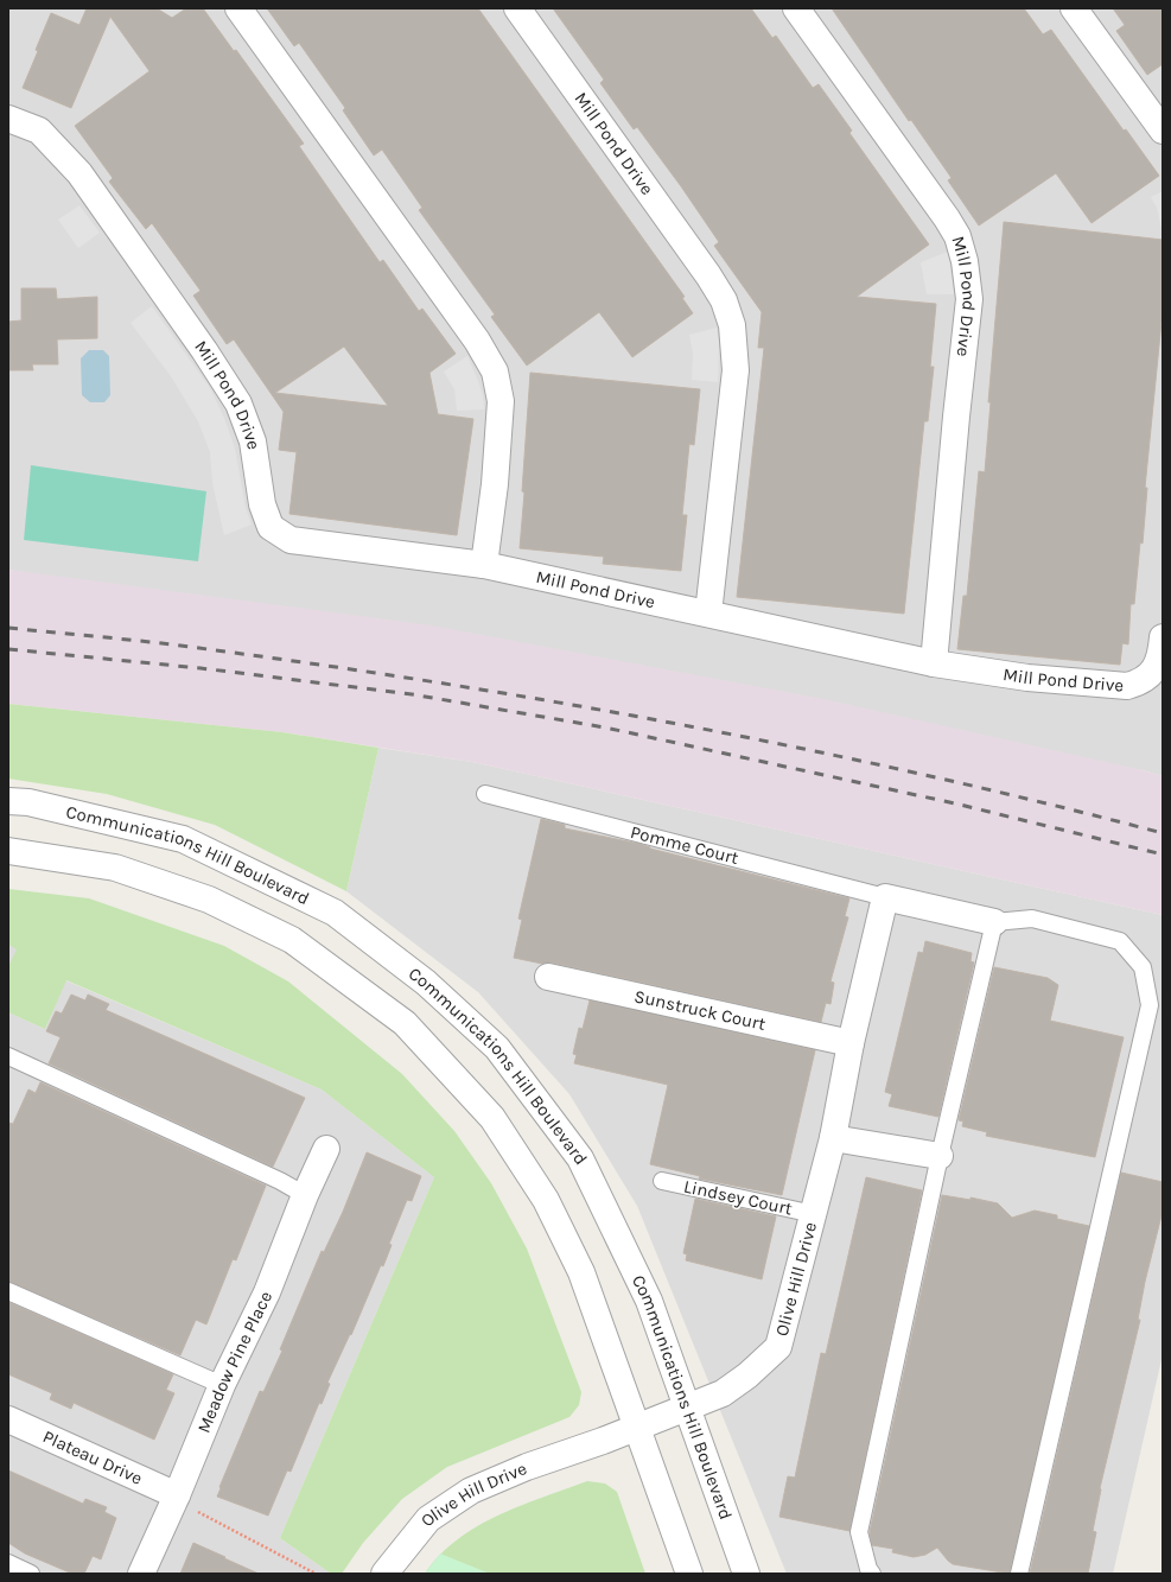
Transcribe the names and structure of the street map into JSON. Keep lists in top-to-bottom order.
{
  "streets": {
    "street": [
      "Mill Pond Drive",
      "Communications Hill Boulevard",
      "Sunstruck Court",
      "Olive Hill Drive",
      "Meadow Pine Place",
      "Plateau Drive"
    ],
    "lane": ["Pomme Court", "Lindsey Court"]
  },
  "crossings": [
    ["Pomme Court", "Olive Hill Drive"],
    ["Communications Hill Boulevard", "Olive Hill Drive"],
    ["Sunstruck Court", "Olive Hill Drive"],
    ["Lindsey Court", "Olive Hill Drive"],
    ["Meadow Pine Place", "Plateau Drive"]
  ]
}
